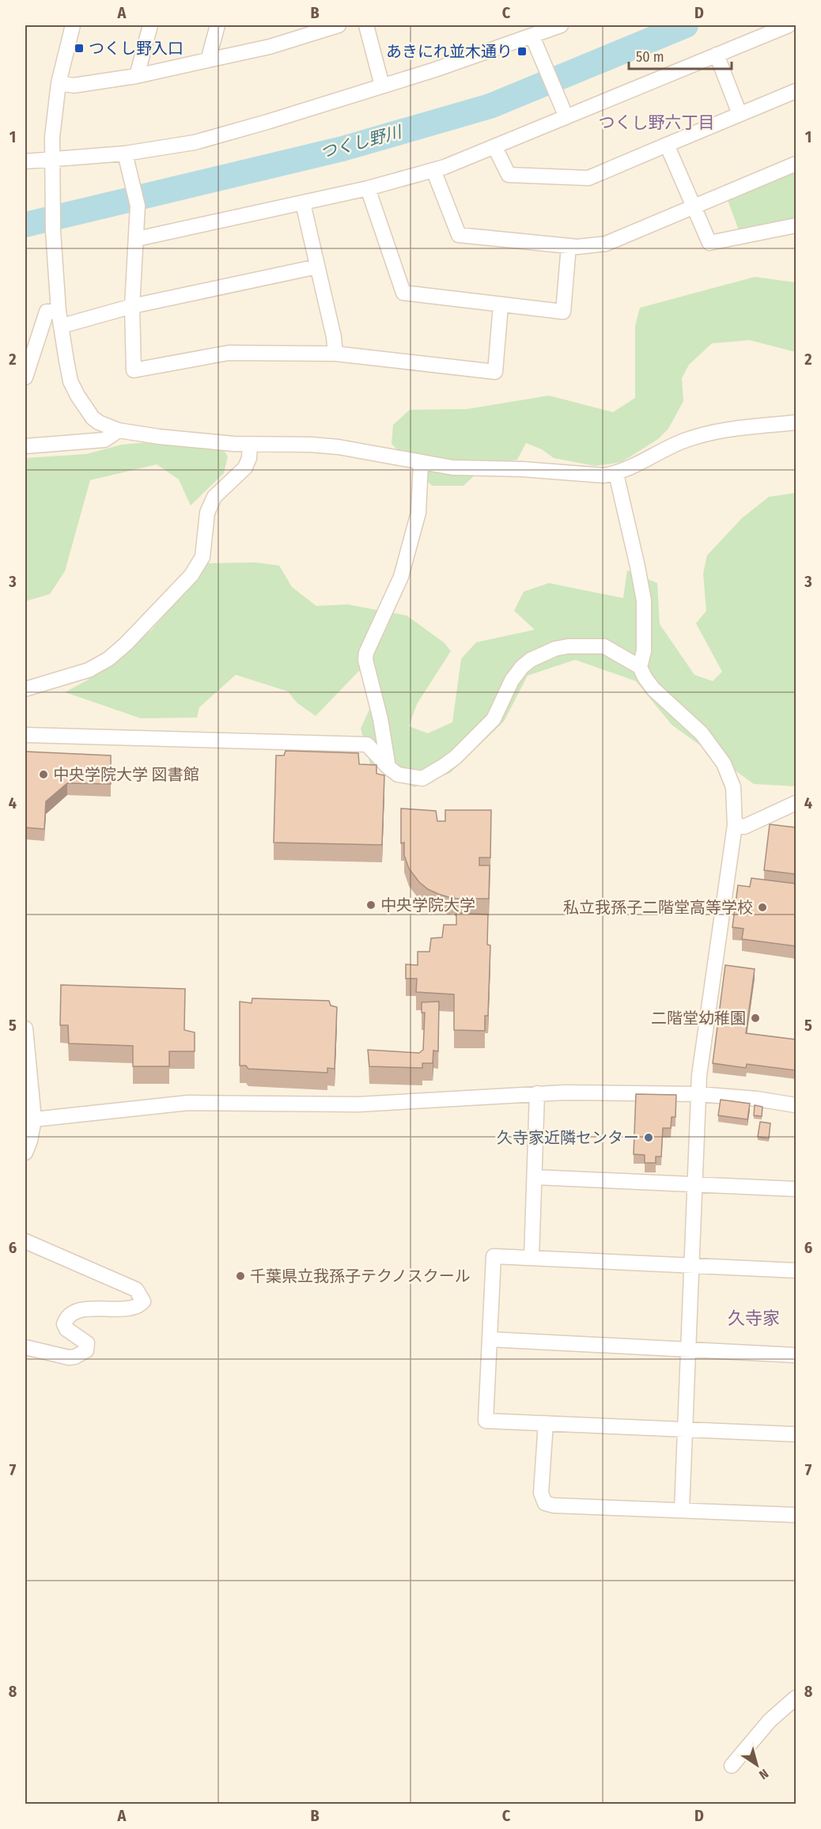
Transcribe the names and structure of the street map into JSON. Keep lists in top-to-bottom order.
{
  "districts": ["つくし野六丁目", "久寺家"],
  "water": ["つくし野川"],
  "places": {
    "transit": ["つくし野入口", "あきにれ並木通り"],
    "other": [
      "中央学院大学 図書館",
      "中央学院大学",
      "私立我孫子二階堂高等学校",
      "二階堂幼稚園",
      "久寺家近隣センター",
      "千葉県立我孫子テクノスクール"
    ]
  },
  "scale_bar": "50 m",
  "north": "bottom right",
  "grid": {
    "columns": [
      "A",
      "B",
      "C",
      "D"
    ],
    "rows": [
      "1",
      "2",
      "3",
      "4",
      "5",
      "6",
      "7",
      "8"
    ]
  }
}
